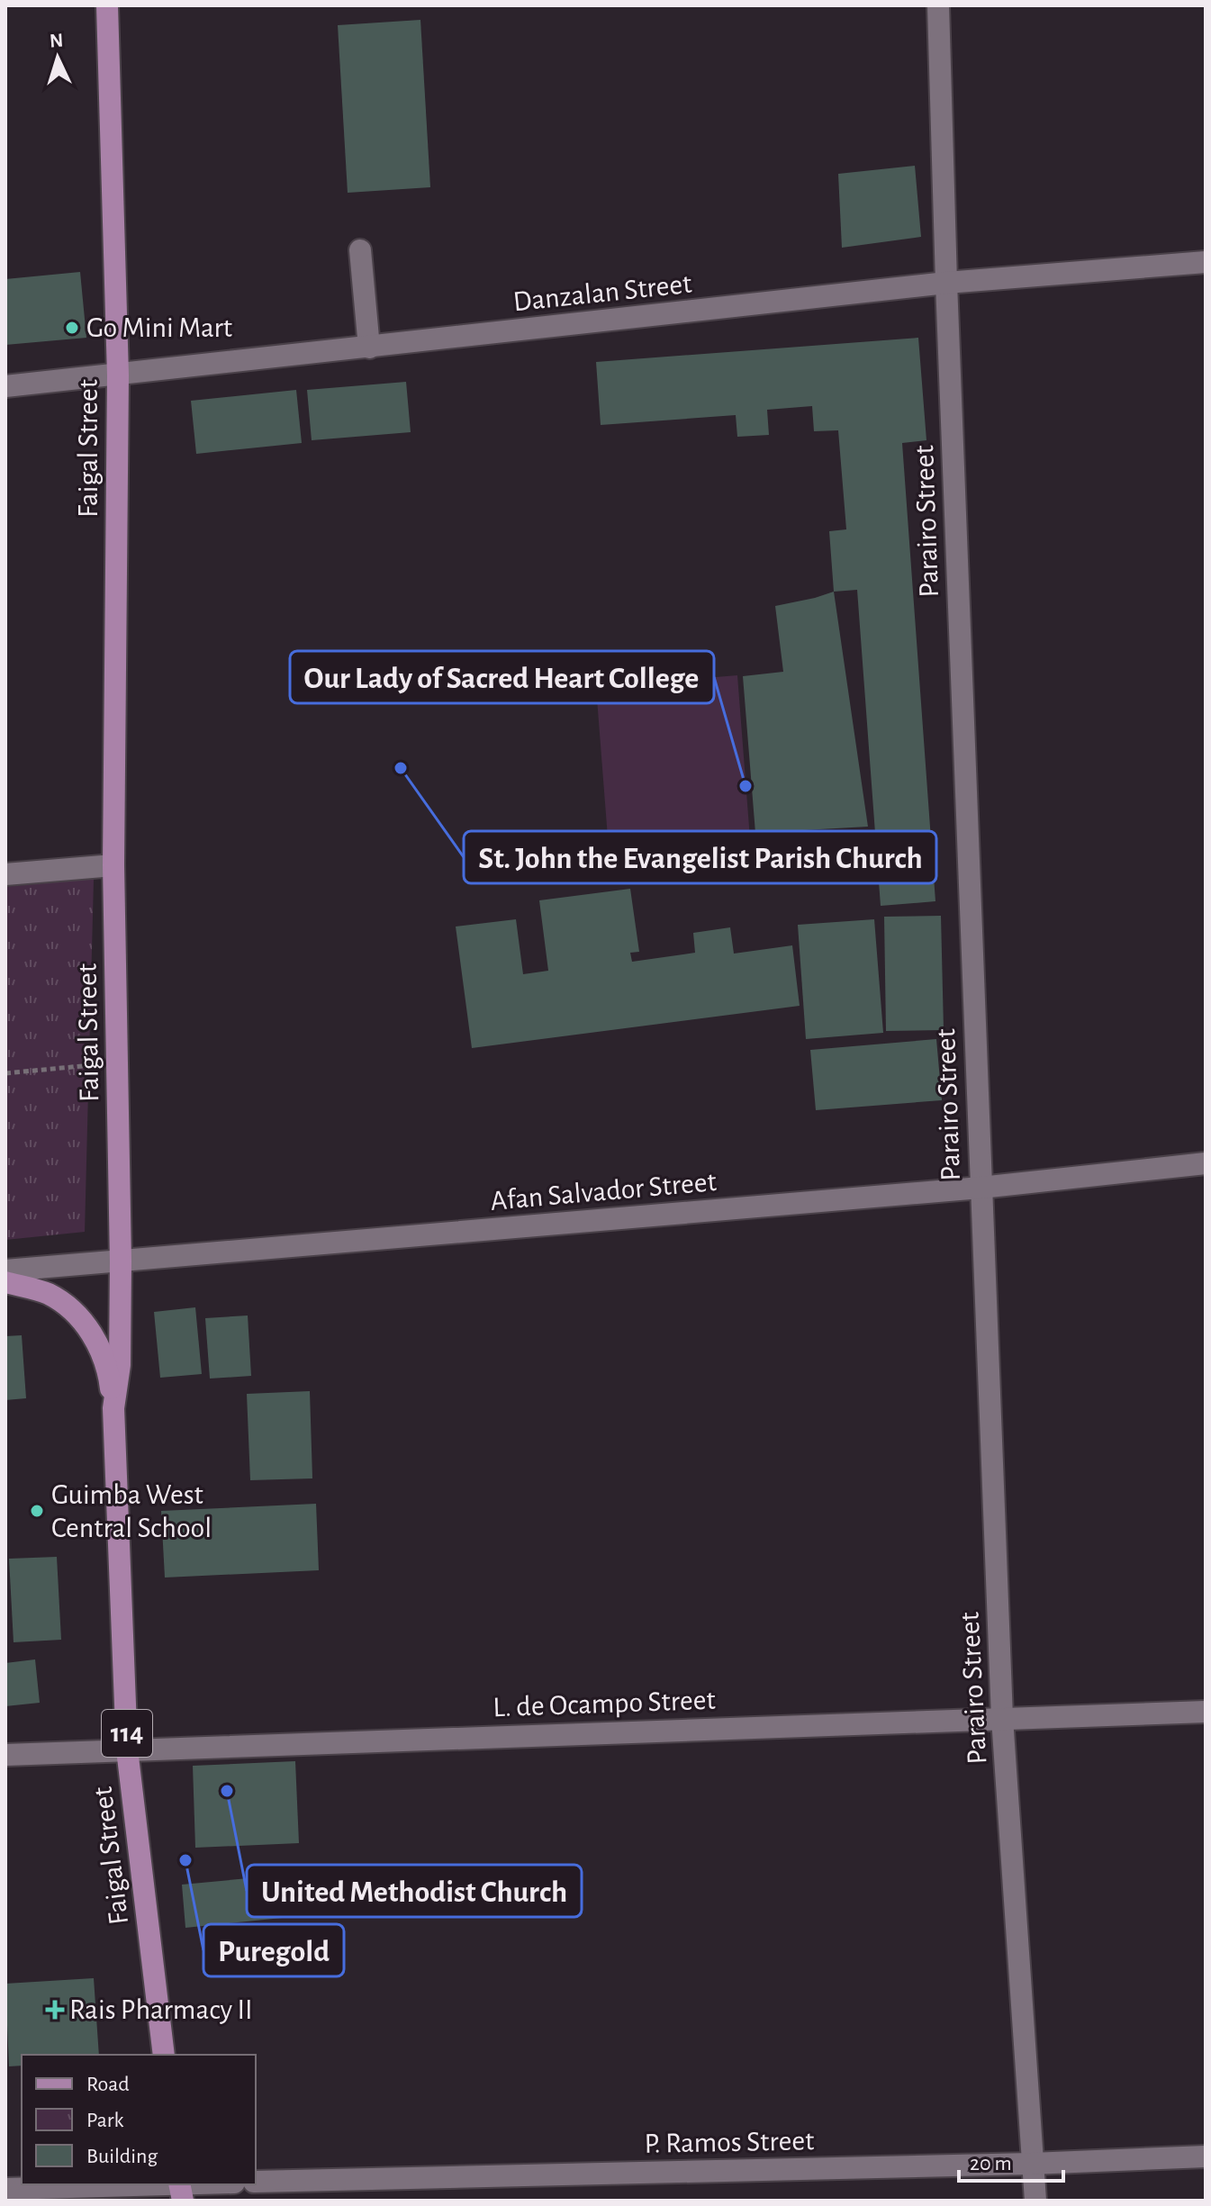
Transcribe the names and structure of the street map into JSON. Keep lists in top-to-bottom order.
{
  "streets": {
    "main road": ["Faigal Street", "114"],
    "street": [
      "Danzalan Street",
      "Parairo Street",
      "Afan Salvador Street",
      "L. de Ocampo Street",
      "P. Ramos Street"
    ]
  },
  "crossings": [
    ["Danzalan Street", "Faigal Street"],
    ["Danzalan Street", "Parairo Street"],
    ["Faigal Street", "Afan Salvador Street"],
    ["Faigal Street", "L. de Ocampo Street"],
    ["Faigal Street", "114"],
    ["Parairo Street", "Afan Salvador Street"],
    ["Parairo Street", "L. de Ocampo Street"],
    ["Parairo Street", "P. Ramos Street"]
  ],
  "places": {
    "other": [
      "Go Mini Mart",
      "St. John the Evangelist Parish Church",
      "Our Lady of Sacred Heart College",
      "Guimba West Central School",
      "United Methodist Church",
      "Puregold"
    ],
    "health": ["Rais Pharmacy II"]
  },
  "legend": ["Road", "Park", "Building"],
  "scale_bar": "20 m",
  "north": "top"
}
